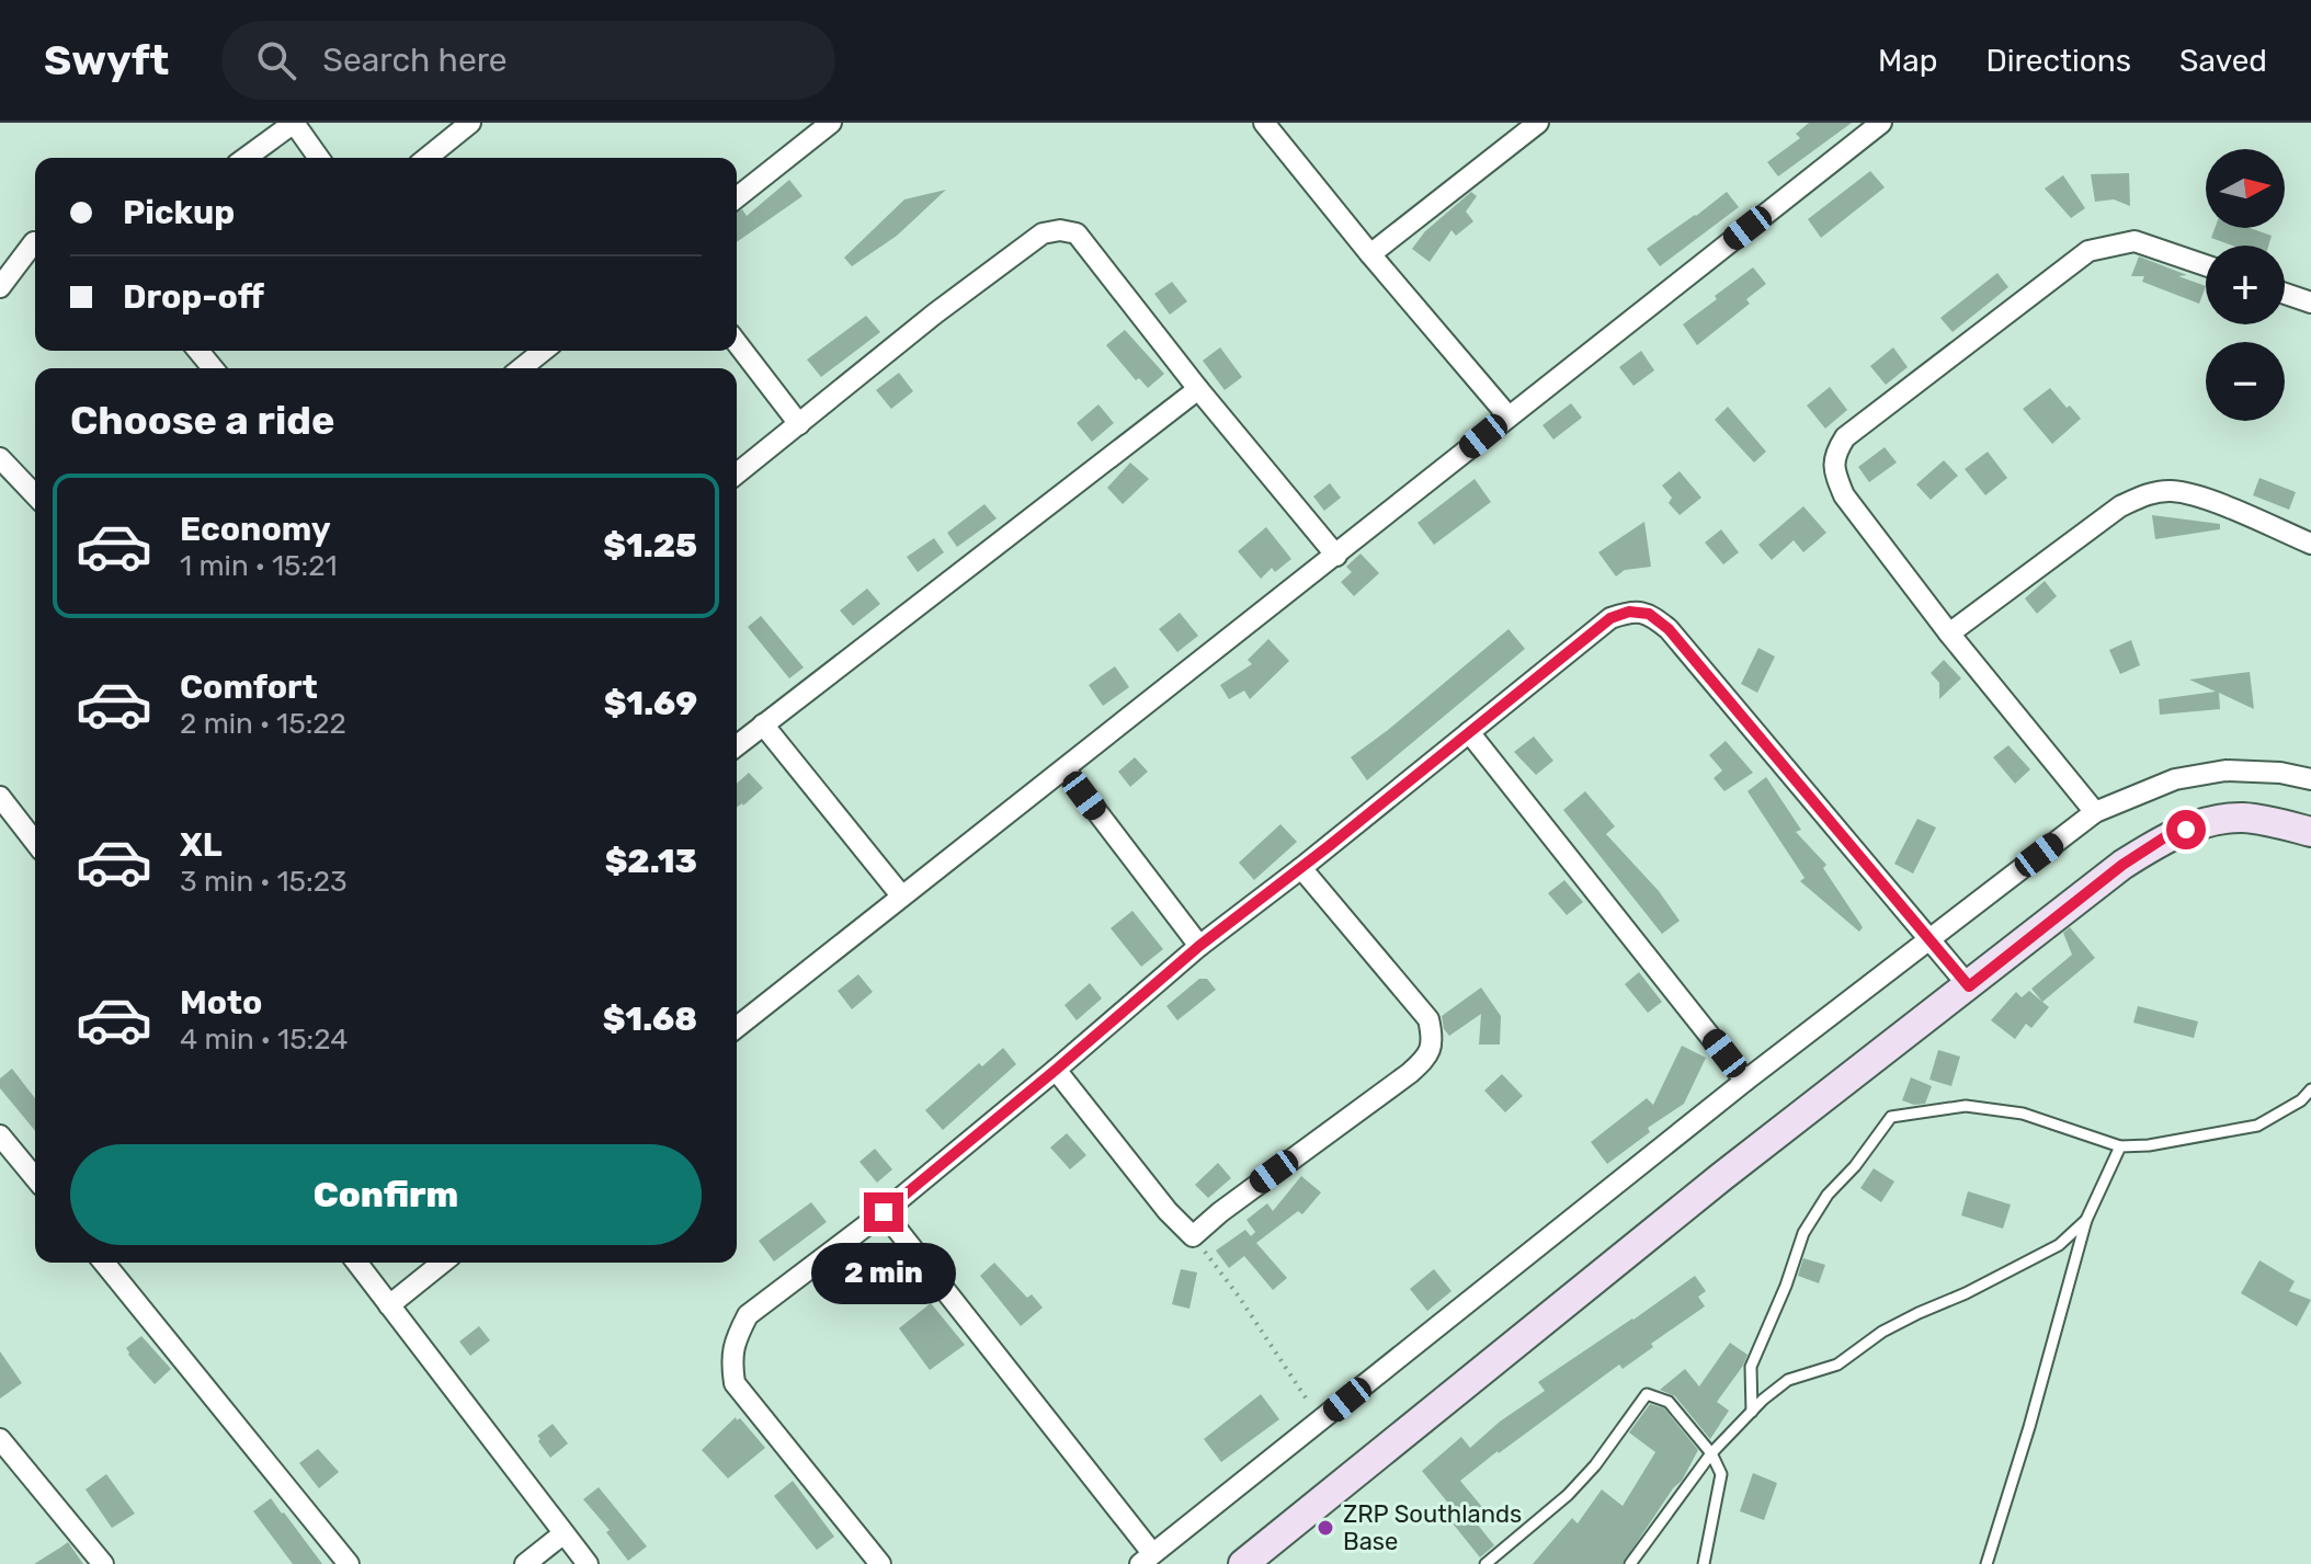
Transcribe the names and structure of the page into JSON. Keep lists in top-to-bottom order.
{
  "places": ["ZRP Southlands Base"],
  "north": "right",
  "page": {
    "header": "Swyft",
    "search": "Search here",
    "nav": ["Map", "Directions", "Saved"],
    "map_buttons": ["+", "−"],
    "banner": ["Pickup", "Drop-off"],
    "heading": "Choose a ride",
    "list": [
      {
        "name": "Economy",
        "note": "1 min · 15:21",
        "value": "$1.25"
      },
      {
        "name": "Comfort",
        "note": "2 min · 15:22",
        "value": "$1.69"
      },
      {
        "name": "XL",
        "note": "3 min · 15:23",
        "value": "$2.13"
      },
      {
        "name": "Moto",
        "note": "4 min · 15:24",
        "value": "$1.68"
      }
    ],
    "buttons": "Confirm",
    "bubble": "2 min"
  }
}
